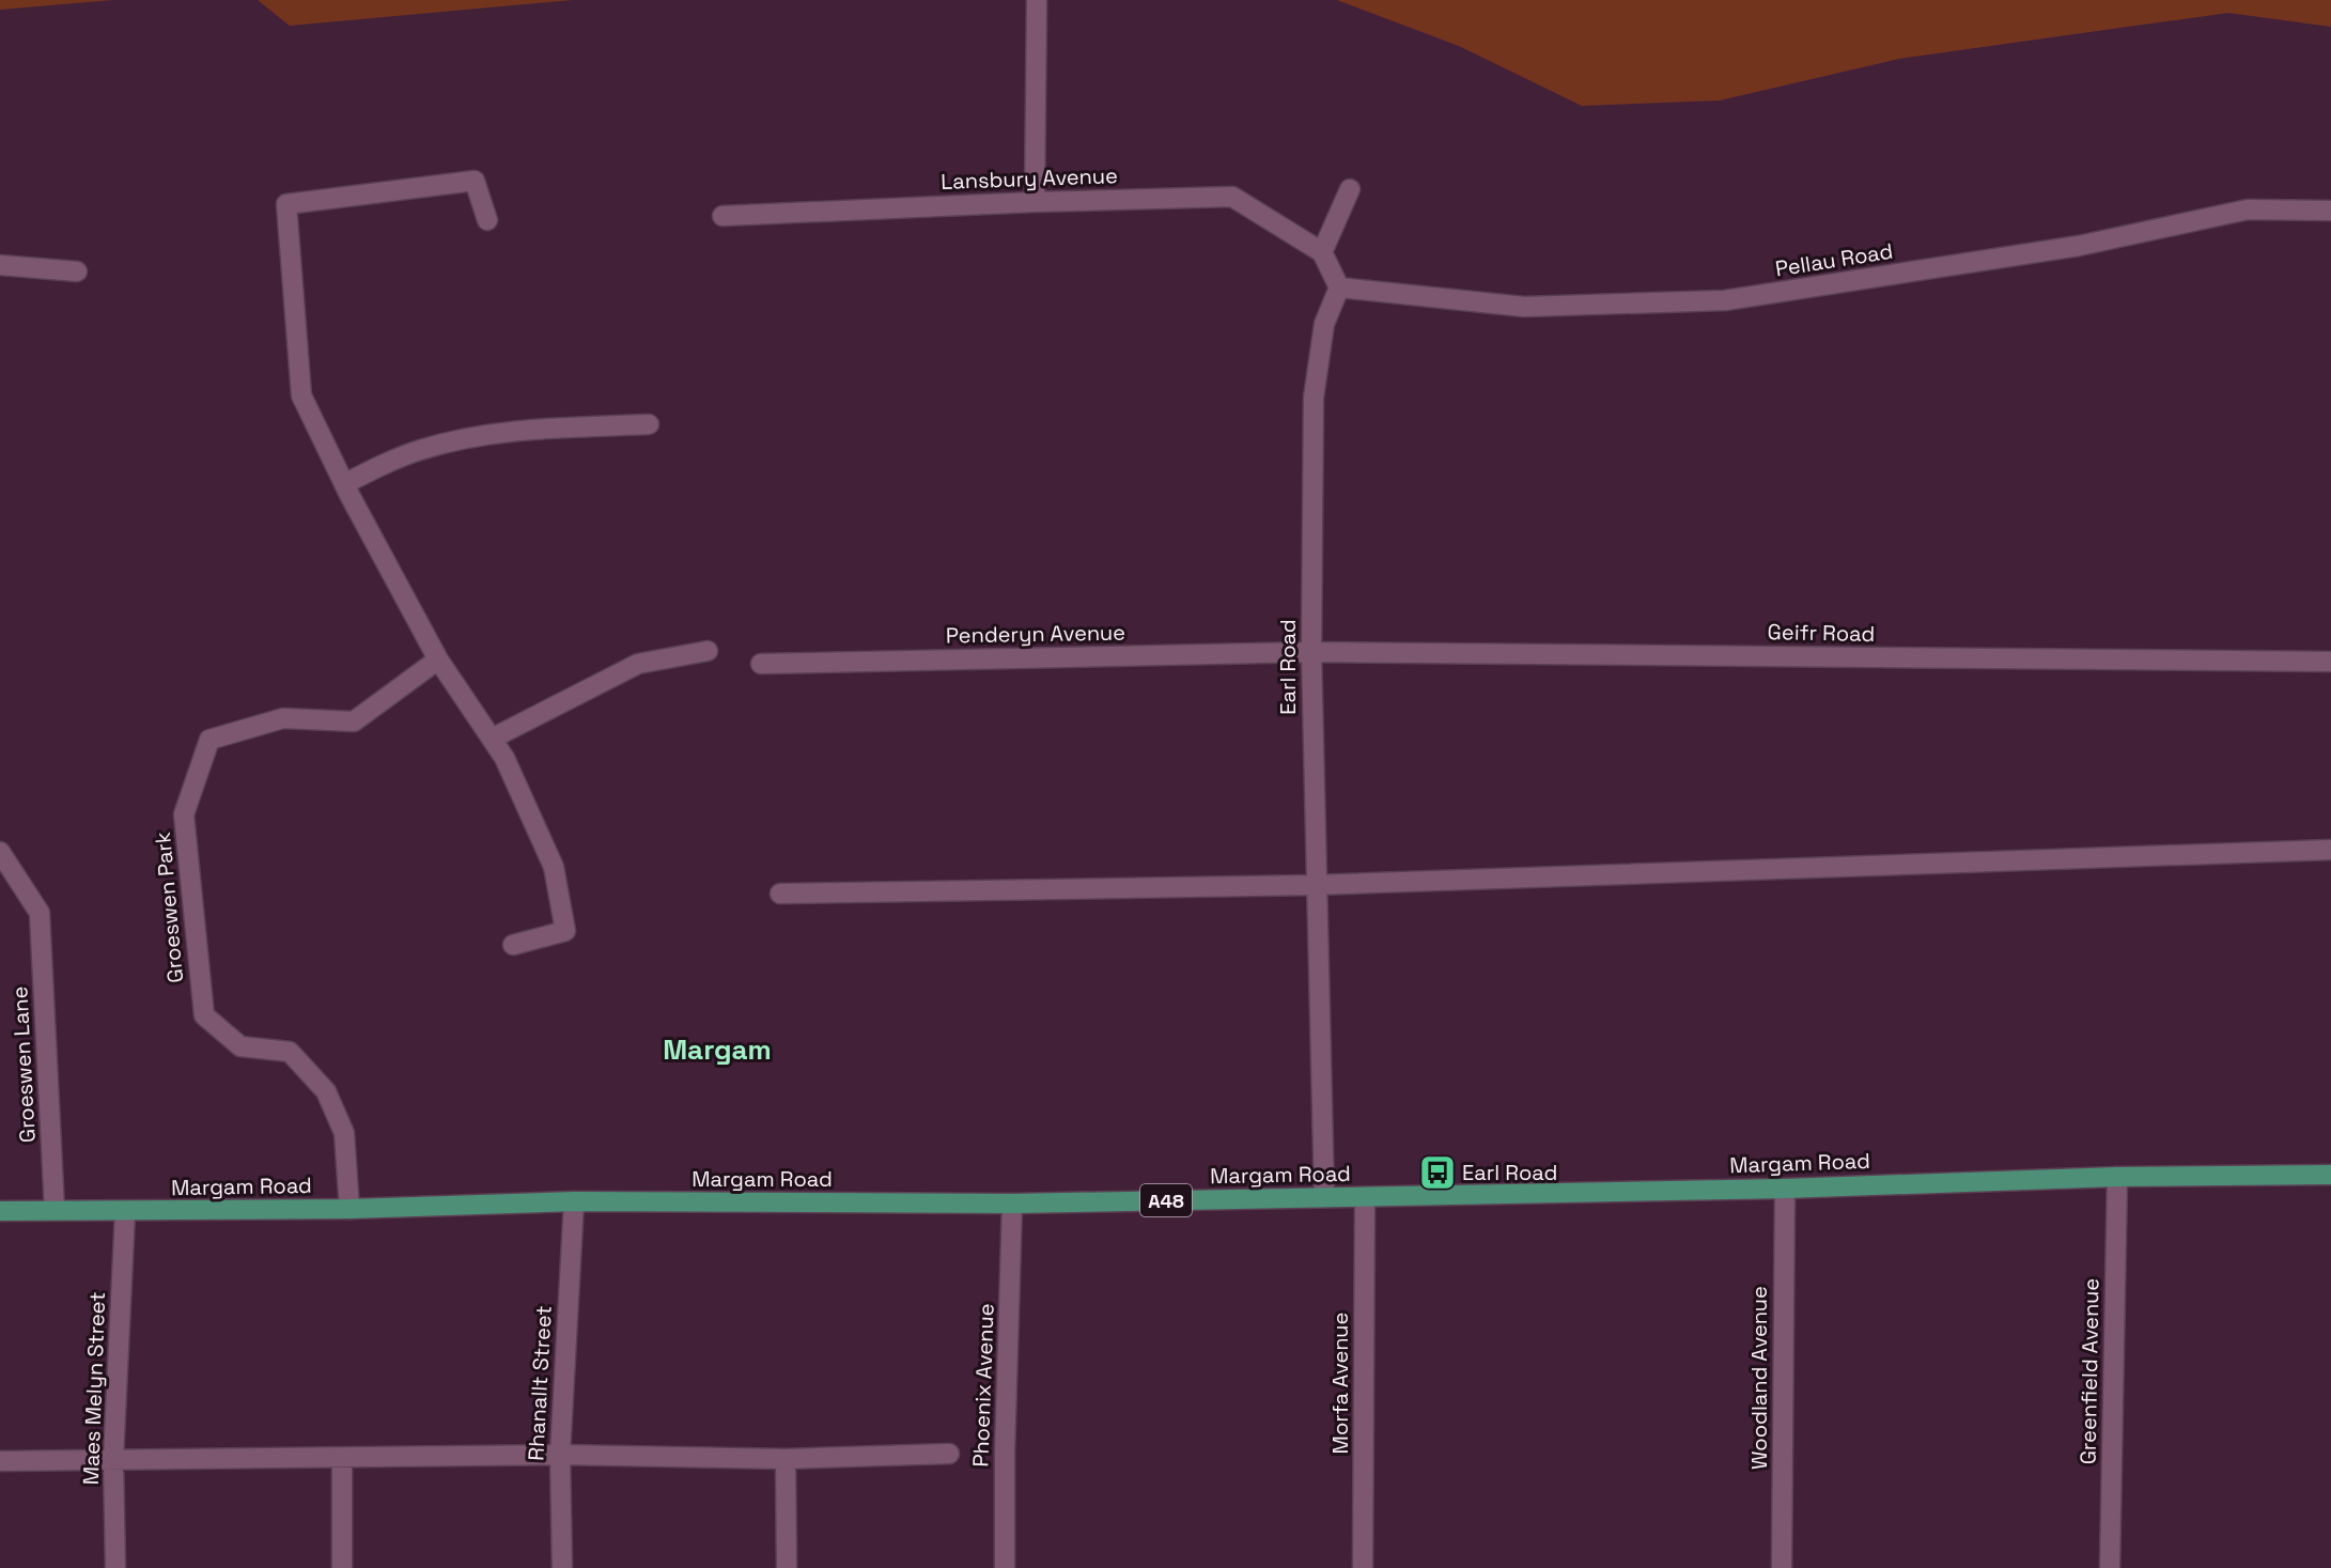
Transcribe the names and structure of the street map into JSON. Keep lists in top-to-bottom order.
{
  "streets": {
    "main road": ["Margam Road", "A48"],
    "street": [
      "Lansbury Avenue",
      "Pellau Road",
      "Geifr Road",
      "Penderyn Avenue",
      "Earl Road",
      "Groeswen Park",
      "Groeswen Lane",
      "Greenfield Avenue",
      "Woodland Avenue",
      "Rhanallt Street",
      "Morfa Avenue",
      "Phoenix Avenue",
      "Maes Melyn Street"
    ]
  },
  "crossings": [
    ["Pellau Road", "Earl Road"],
    ["Geifr Road", "Penderyn Avenue"],
    ["Geifr Road", "Earl Road"],
    ["Penderyn Avenue", "Earl Road"],
    ["Earl Road", "Margam Road"],
    ["Groeswen Park", "Margam Road"],
    ["Groeswen Lane", "Margam Road"],
    ["Margam Road", "Greenfield Avenue"],
    ["Margam Road", "Woodland Avenue"],
    ["Margam Road", "Rhanallt Street"],
    ["Margam Road", "Morfa Avenue"],
    ["Margam Road", "Phoenix Avenue"],
    ["Margam Road", "Maes Melyn Street"]
  ],
  "districts": ["Margam"],
  "places": {
    "bus stop": ["Earl Road"]
  }
}
